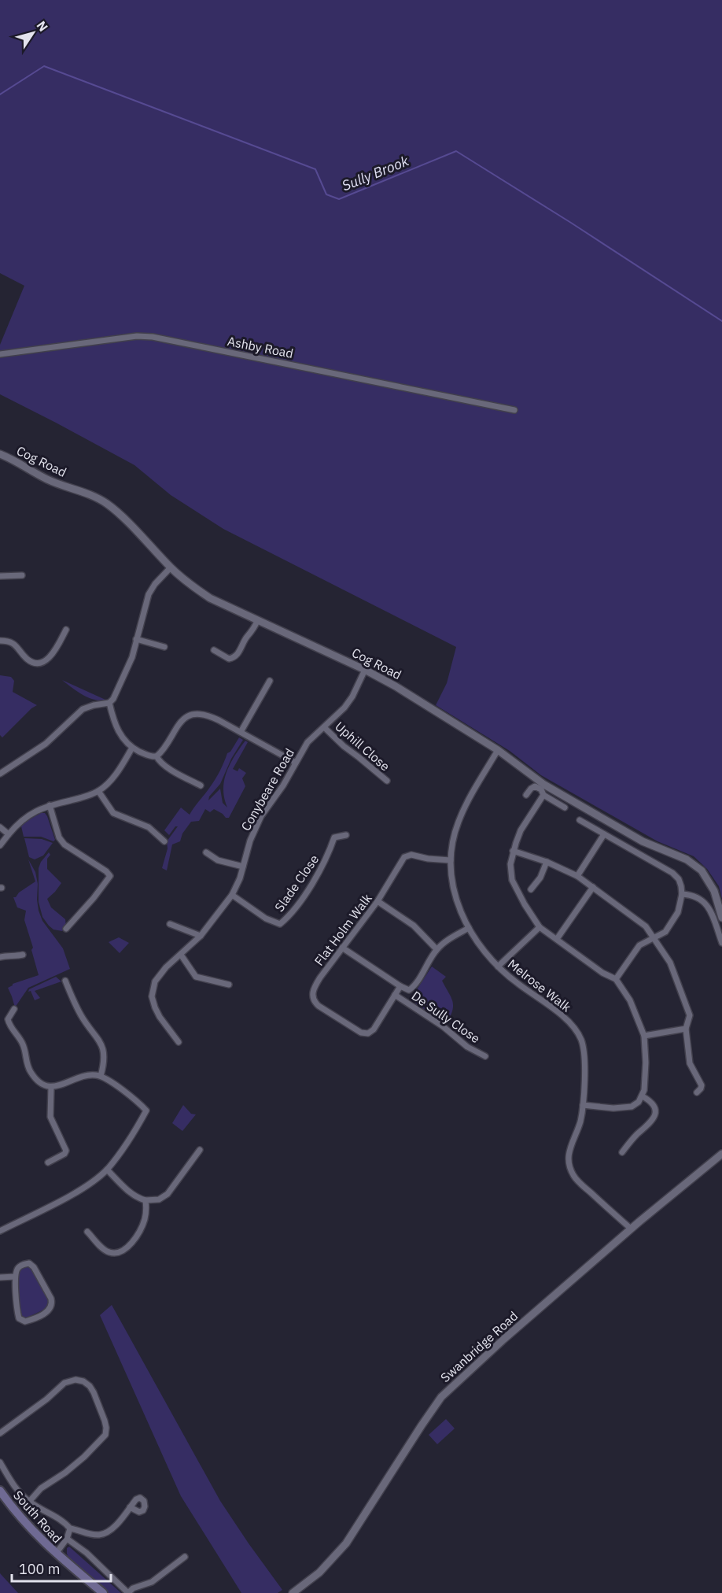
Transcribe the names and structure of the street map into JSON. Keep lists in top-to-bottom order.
{
  "streets": {
    "main road": ["South Road"],
    "street": [
      "Ashby Road",
      "Cog Road",
      "Uphill Close",
      "Conybeare Road",
      "Slade Close",
      "Flat Holm Walk",
      "Melrose Walk",
      "De Sully Close",
      "Swanbridge Road"
    ]
  },
  "crossings": [
    ["Cog Road", "Conybeare Road"],
    ["Cog Road", "Melrose Walk"],
    ["Uphill Close", "Conybeare Road"],
    ["Conybeare Road", "Slade Close"],
    ["Flat Holm Walk", "Melrose Walk"],
    ["Flat Holm Walk", "De Sully Close"],
    ["Melrose Walk", "Swanbridge Road"]
  ],
  "water": ["Sully Brook"],
  "scale_bar": "100 m",
  "north": "top right"
}
